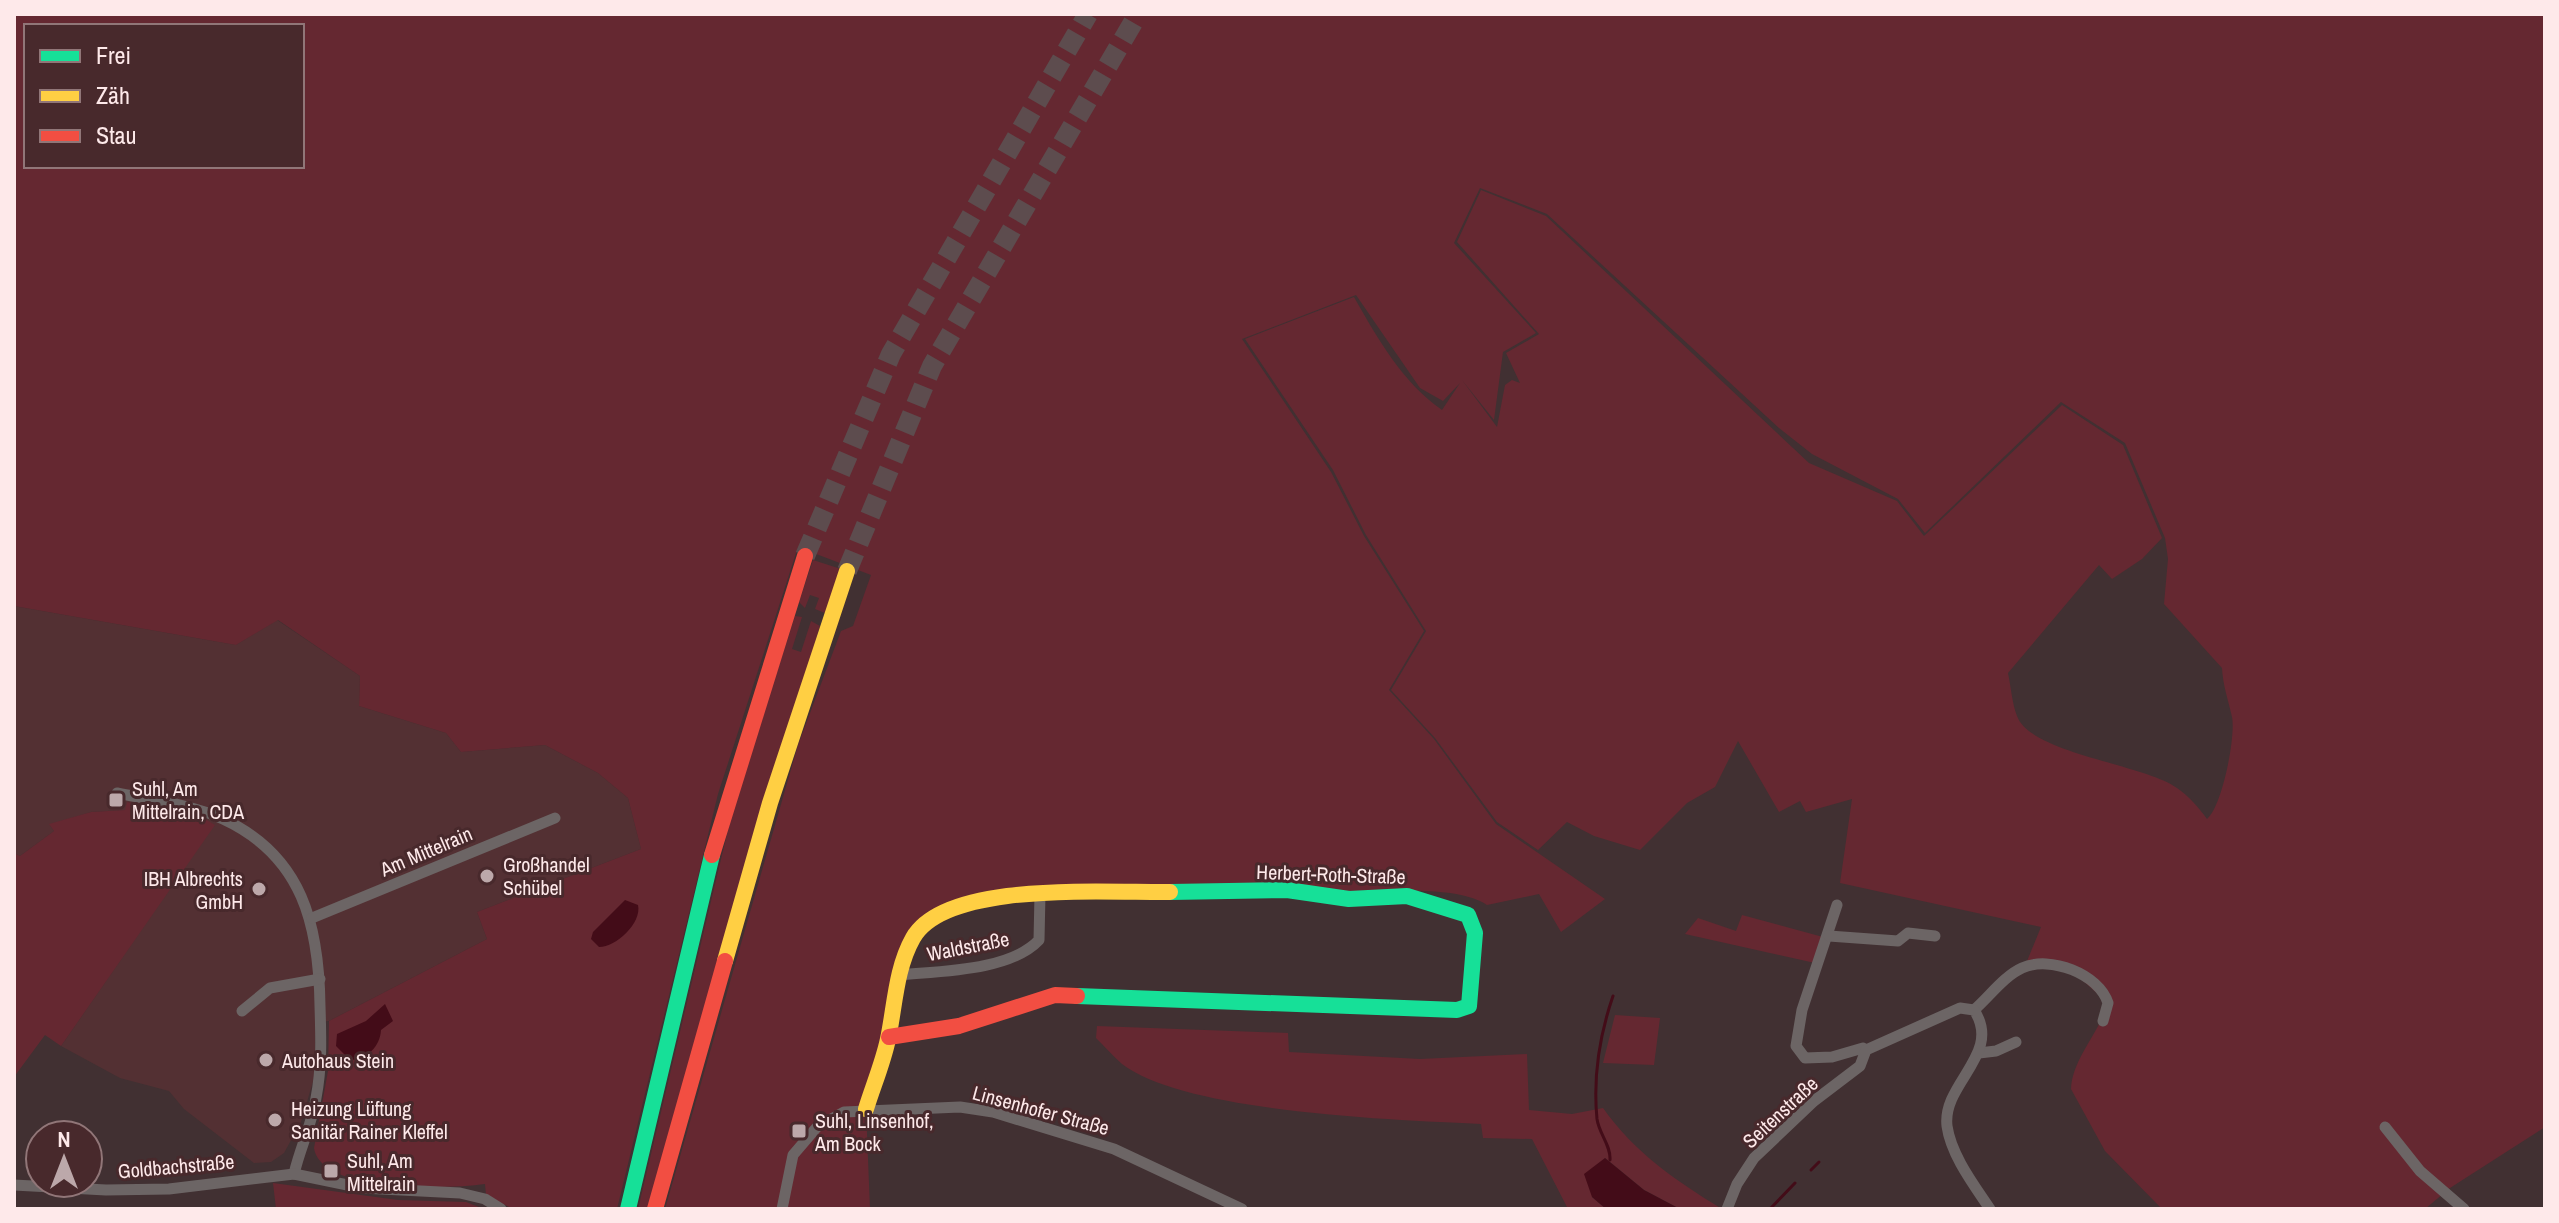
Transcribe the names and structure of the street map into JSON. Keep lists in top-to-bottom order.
{
  "streets": {
    "main road": ["Herbert-Roth-Straße"],
    "street": [
      "Am Mittelrain",
      "Waldstraße",
      "Linsenhofer Straße",
      "Seitenstraße",
      "Goldbachstraße"
    ]
  },
  "crossings": [
    ["Herbert-Roth-Straße", "Waldstraße"],
    ["Herbert-Roth-Straße", "Linsenhofer Straße"]
  ],
  "places": {
    "transit": ["Suhl, Am Mittelrain, CDA", "Suhl, Linsenhof, Am Bock", "Suhl, Am Mittelrain"],
    "other": [
      "Großhandel Schübel",
      "IBH Albrechts GmbH",
      "Autohaus Stein",
      "Heizung Lüftung Sanitär Rainer Kleffel"
    ]
  },
  "legend": ["Frei", "Zäh", "Stau"],
  "north": "top"
}
